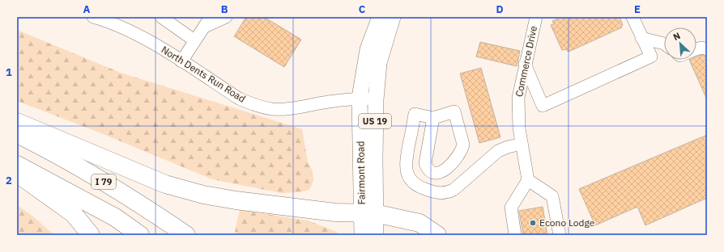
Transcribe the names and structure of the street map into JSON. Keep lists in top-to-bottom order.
{
  "streets": {
    "highway": ["I 79"],
    "main road": ["US 19", "Fairmont Road"],
    "street": ["Commerce Drive", "North Dents Run Road"]
  },
  "crossings": [
    ["North Dents Run Road", "Fairmont Road"]
  ],
  "places": ["Econo Lodge"],
  "north": "top left",
  "grid": {
    "columns": [
      "A",
      "B",
      "C",
      "D",
      "E"
    ],
    "rows": ["1", "2"]
  }
}
